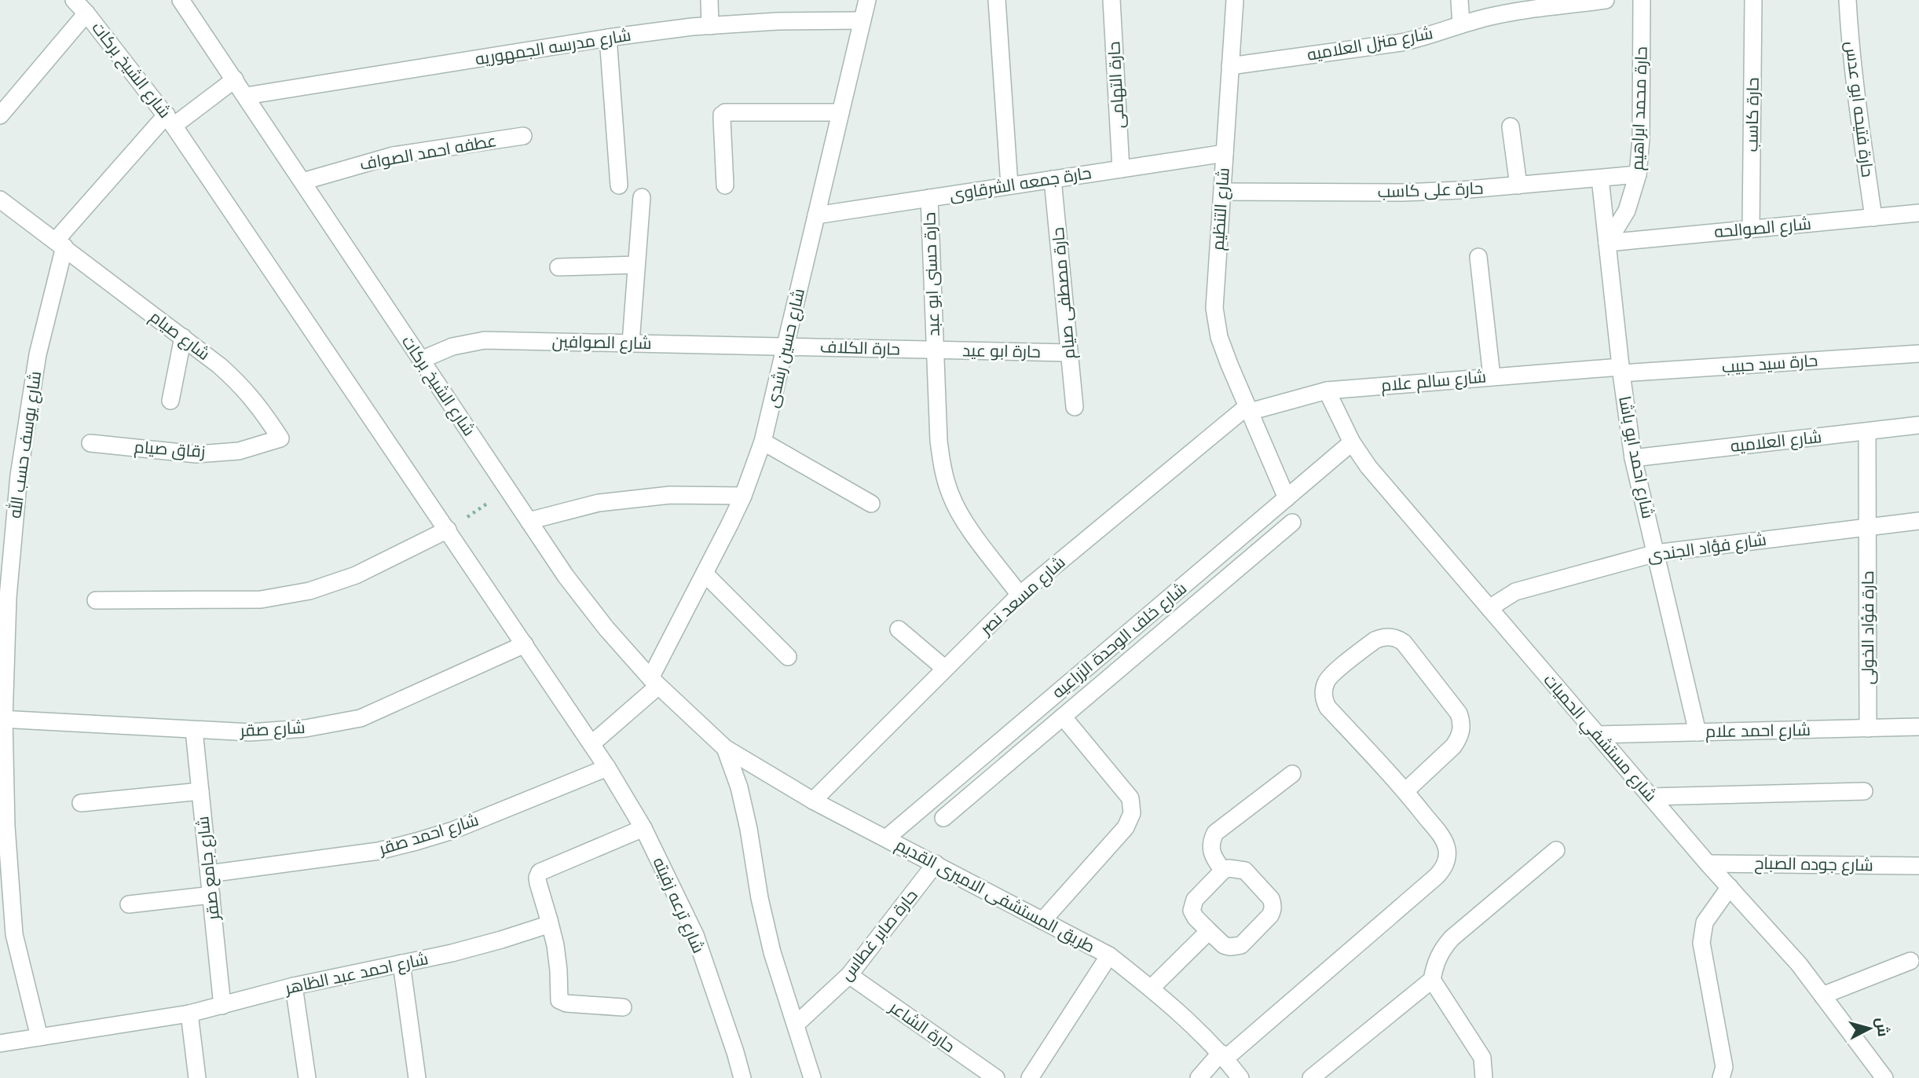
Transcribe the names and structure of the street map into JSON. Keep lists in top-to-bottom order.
{
  "streets": {
    "street": [
      "شارع منزل العلاميه",
      "شارع مدرسه الجمهوريه",
      "شارع الشيخ بركات",
      "حارة التهامى",
      "حارة محمد ابراهيم",
      "حارة فتيحه ابو عدس",
      "حارة كاسب",
      "عطفه احمد الصواف",
      "حارة جمعه الشرقاوى",
      "حارة على كاسب",
      "شارع التنظيم",
      "شارع الصوالحه",
      "حارة حسنى ابو عبد",
      "حارة مصطفى صيام",
      "شارع صيام",
      "شارع الصوافين",
      "شارع حسين رشدى",
      "حارة الكلاف",
      "حارة ابو عيد",
      "حارة سيد حبيب",
      "شارع سالم علام",
      "شارع العلاميه",
      "شارع يوسف حسب الله",
      "زقاق صيام",
      "شارع احمد ابو باشا",
      "شارع فؤاد الجندى",
      "شارع مسعد نصر",
      "حارة فؤاد الخولى",
      "شارع خلف الوحدة الزراعيه",
      "شارع صقر",
      "شارع احمد علام",
      "شارع مستشفي الحميات",
      "شارع احمد صقر",
      "شارع جوده الصباح",
      "شارع جامع صقر",
      "طريق المستشفى الاميرى القديم",
      "شارع ترعه زفيته",
      "حارة صابر غطاس",
      "شارع احمد عبد الظاهر",
      "حارة الشاعر"
    ]
  },
  "crossings": [
    ["شارع منزل العلاميه", "شارع التنظيم"],
    ["شارع مدرسه الجمهوريه", "شارع الشيخ بركات"],
    ["شارع مدرسه الجمهوريه", "شارع حسين رشدى"],
    ["شارع الشيخ بركات", "عطفه احمد الصواف"],
    ["شارع الشيخ بركات", "شارع الصوافين"],
    ["شارع الشيخ بركات", "شارع حسين رشدى"],
    ["شارع الشيخ بركات", "شارع يوسف حسب الله"],
    ["شارع الشيخ بركات", "شارع صقر"],
    ["شارع الشيخ بركات", "طريق المستشفى الاميرى القديم"],
    ["شارع الشيخ بركات", "شارع ترعه زفيته"],
    ["حارة التهامى", "حارة جمعه الشرقاوى"],
    ["حارة محمد ابراهيم", "حارة على كاسب"],
    ["حارة محمد ابراهيم", "شارع الصوالحه"],
    ["حارة محمد ابراهيم", "شارع احمد ابو باشا"],
    ["حارة فتيحه ابو عدس", "شارع الصوالحه"],
    ["حارة كاسب", "شارع الصوالحه"],
    ["حارة جمعه الشرقاوى", "شارع التنظيم"],
    ["حارة جمعه الشرقاوى", "حارة حسنى ابو عبد"],
    ["حارة جمعه الشرقاوى", "حارة مصطفى صيام"],
    ["حارة جمعه الشرقاوى", "شارع حسين رشدى"],
    ["حارة على كاسب", "شارع التنظيم"],
    ["حارة على كاسب", "شارع احمد ابو باشا"],
    ["شارع التنظيم", "شارع سالم علام"],
    ["شارع التنظيم", "شارع مسعد نصر"],
    ["شارع التنظيم", "شارع خلف الوحدة الزراعيه"],
    ["شارع الصوالحه", "شارع احمد ابو باشا"],
    ["حارة حسنى ابو عبد", "حارة الكلاف"],
    ["حارة حسنى ابو عبد", "حارة ابو عيد"],
    ["حارة حسنى ابو عبد", "شارع مسعد نصر"],
    ["حارة مصطفى صيام", "حارة ابو عيد"],
    ["شارع صيام", "شارع يوسف حسب الله"],
    ["شارع صيام", "زقاق صيام"],
    ["شارع الصوافين", "شارع حسين رشدى"],
    ["شارع الصوافين", "حارة الكلاف"],
    ["شارع حسين رشدى", "حارة الكلاف"],
    ["حارة الكلاف", "حارة ابو عيد"],
    ["حارة سيد حبيب", "شارع سالم علام"],
    ["حارة سيد حبيب", "شارع احمد ابو باشا"],
    ["شارع سالم علام", "شارع احمد ابو باشا"],
    ["شارع سالم علام", "شارع مسعد نصر"],
    ["شارع سالم علام", "شارع مستشفي الحميات"],
    ["شارع العلاميه", "شارع احمد ابو باشا"],
    ["شارع العلاميه", "حارة فؤاد الخولى"],
    ["شارع يوسف حسب الله", "شارع صقر"],
    ["شارع يوسف حسب الله", "شارع احمد عبد الظاهر"],
    ["شارع احمد ابو باشا", "شارع فؤاد الجندى"],
    ["شارع احمد ابو باشا", "شارع احمد علام"],
    ["شارع فؤاد الجندى", "حارة فؤاد الخولى"],
    ["شارع فؤاد الجندى", "شارع مستشفي الحميات"],
    ["شارع مسعد نصر", "طريق المستشفى الاميرى القديم"],
    ["حارة فؤاد الخولى", "شارع احمد علام"],
    ["شارع خلف الوحدة الزراعيه", "شارع مستشفي الحميات"],
    ["شارع خلف الوحدة الزراعيه", "طريق المستشفى الاميرى القديم"],
    ["شارع صقر", "شارع جامع صقر"],
    ["شارع احمد علام", "شارع مستشفي الحميات"],
    ["شارع مستشفي الحميات", "شارع جوده الصباح"],
    ["شارع احمد صقر", "شارع جامع صقر"],
    ["شارع احمد صقر", "شارع ترعه زفيته"],
    ["شارع جامع صقر", "شارع احمد عبد الظاهر"],
    ["طريق المستشفى الاميرى القديم", "حارة صابر غطاس"],
    ["حارة صابر غطاس", "حارة الشاعر"]
  ],
  "north": "right"
}
